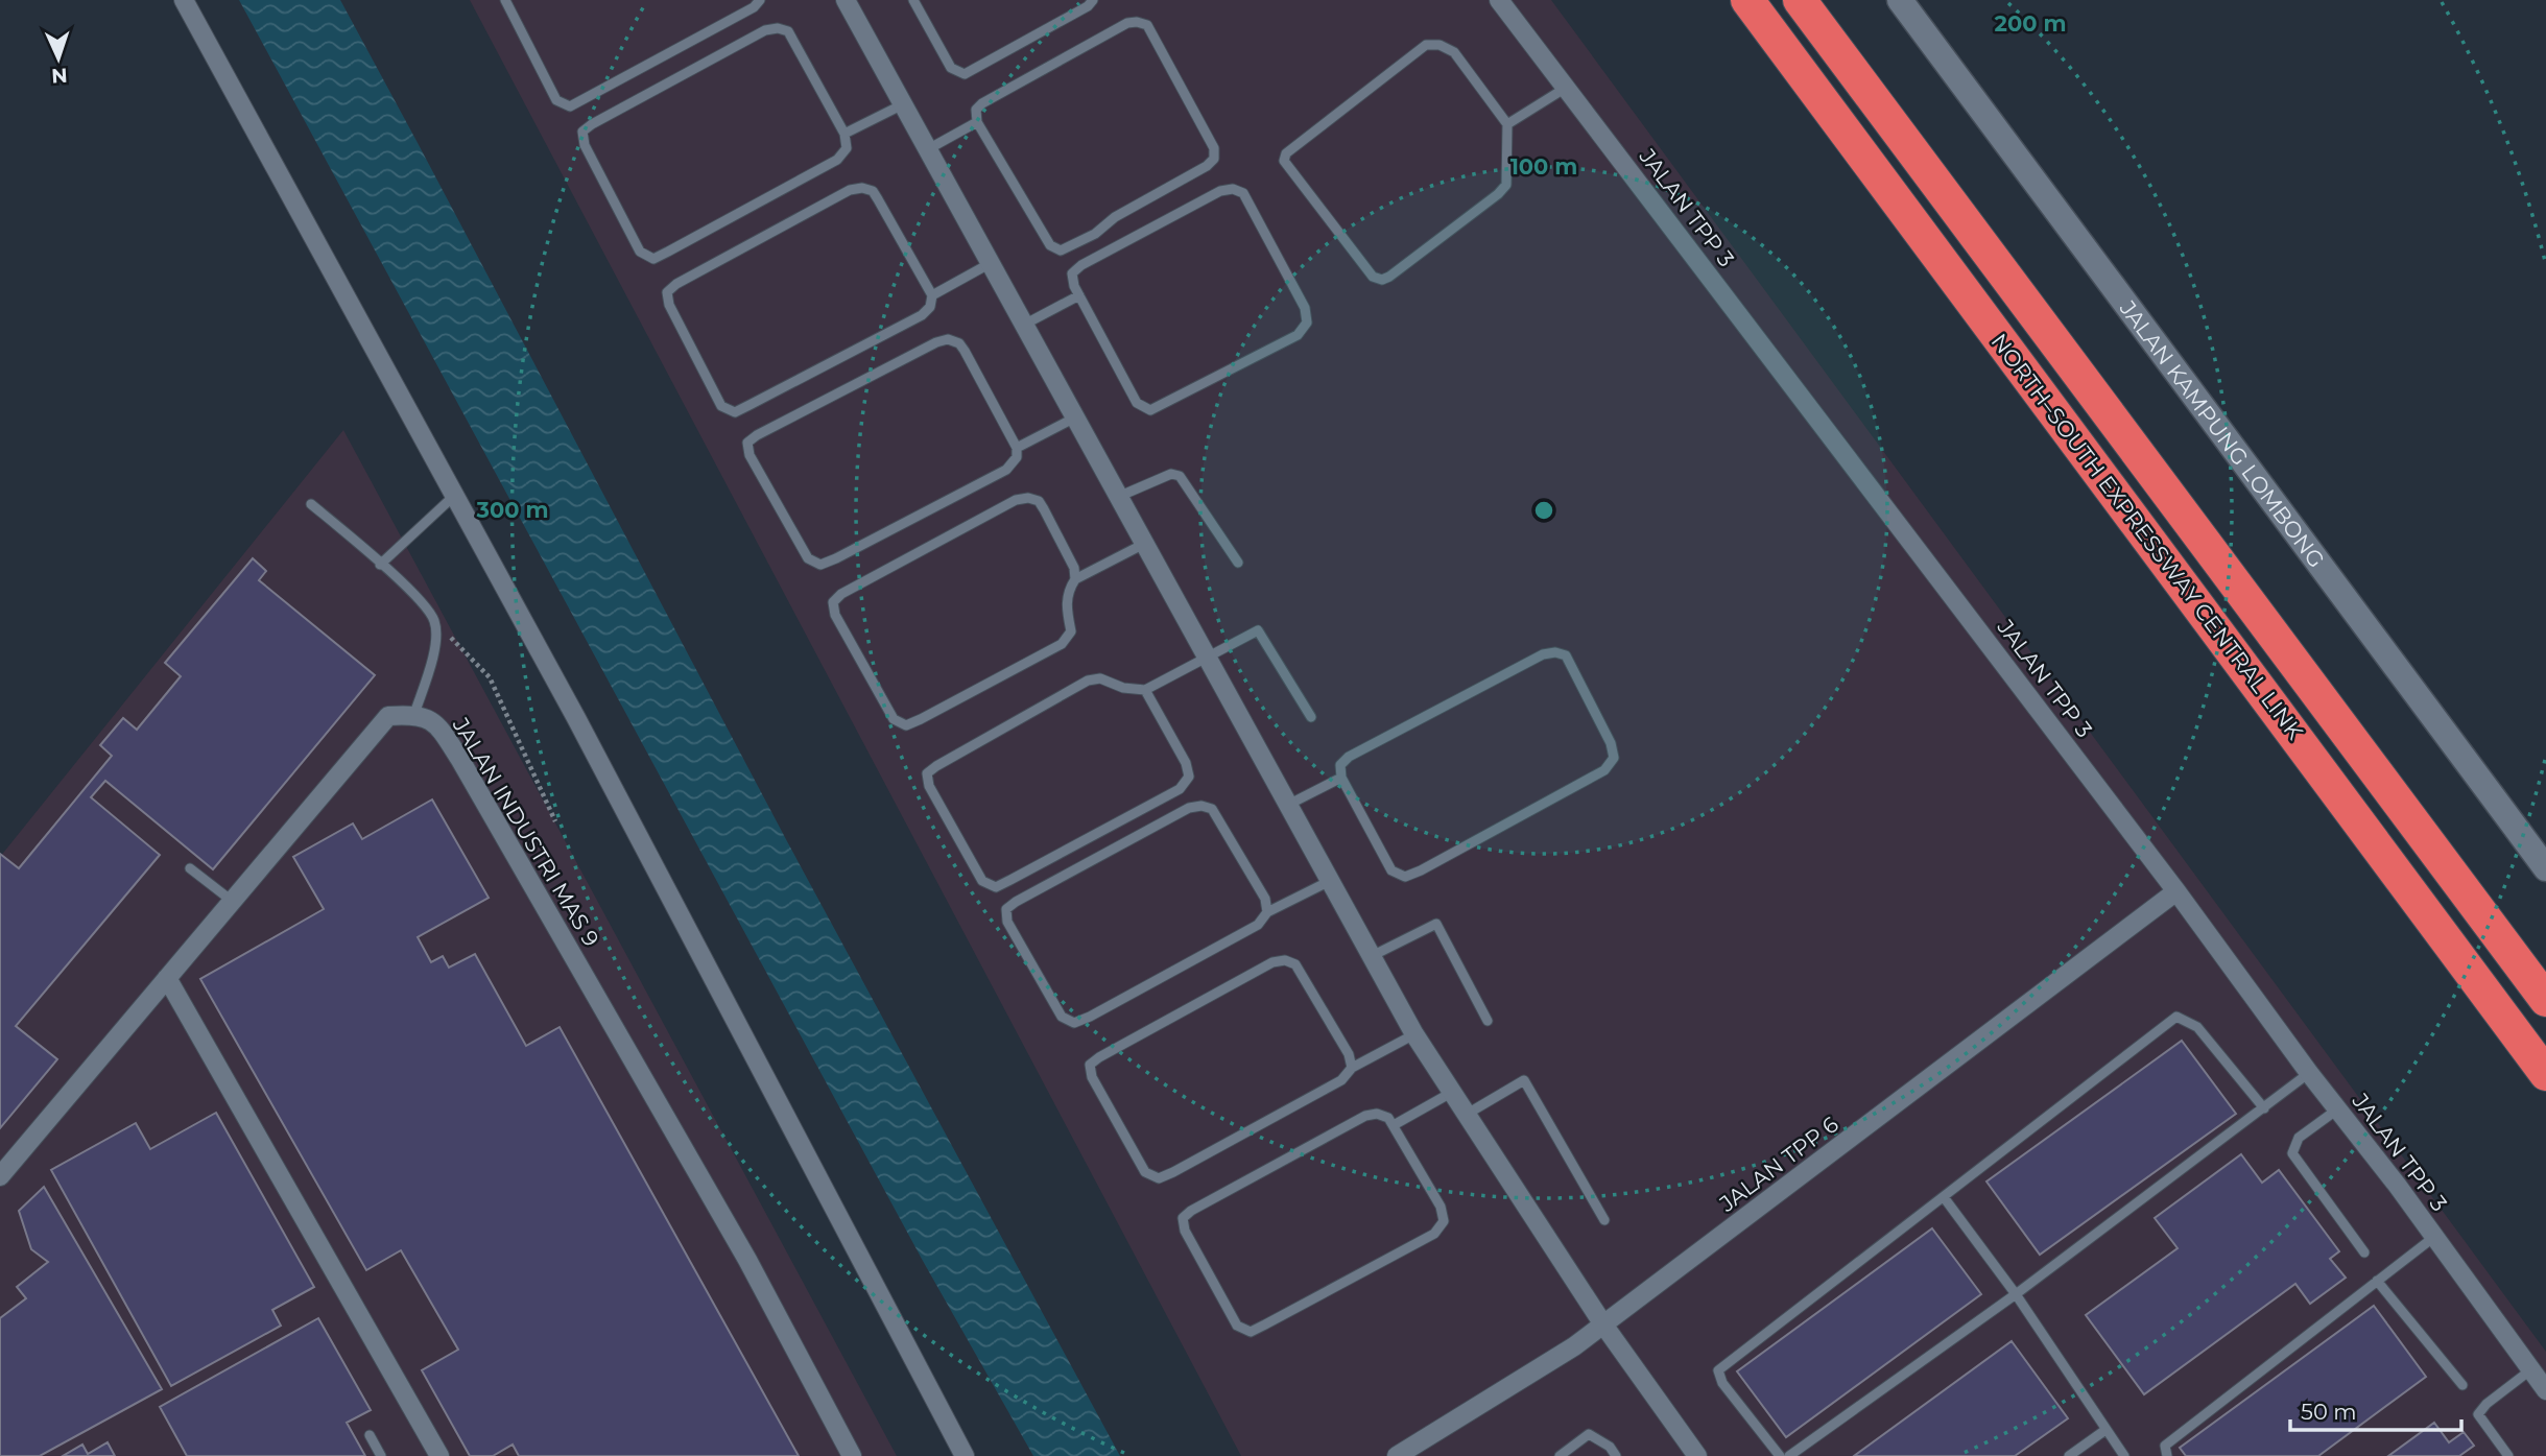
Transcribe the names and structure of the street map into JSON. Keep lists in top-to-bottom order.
{
  "streets": {
    "highway": ["NORTH–SOUTH EXPRESSWAY CENTRAL LINK"],
    "street": [
      "JALAN TPP 3",
      "JALAN KAMPUNG LOMBONG",
      "JALAN INDUSTRI MAS 9",
      "JALAN TPP 6"
    ]
  },
  "crossings": [
    ["JALAN TPP 3", "JALAN TPP 6"]
  ],
  "scale_bar": "50 m",
  "north": "bottom",
  "rings": ["200 m", "100 m", "300 m"]
}
